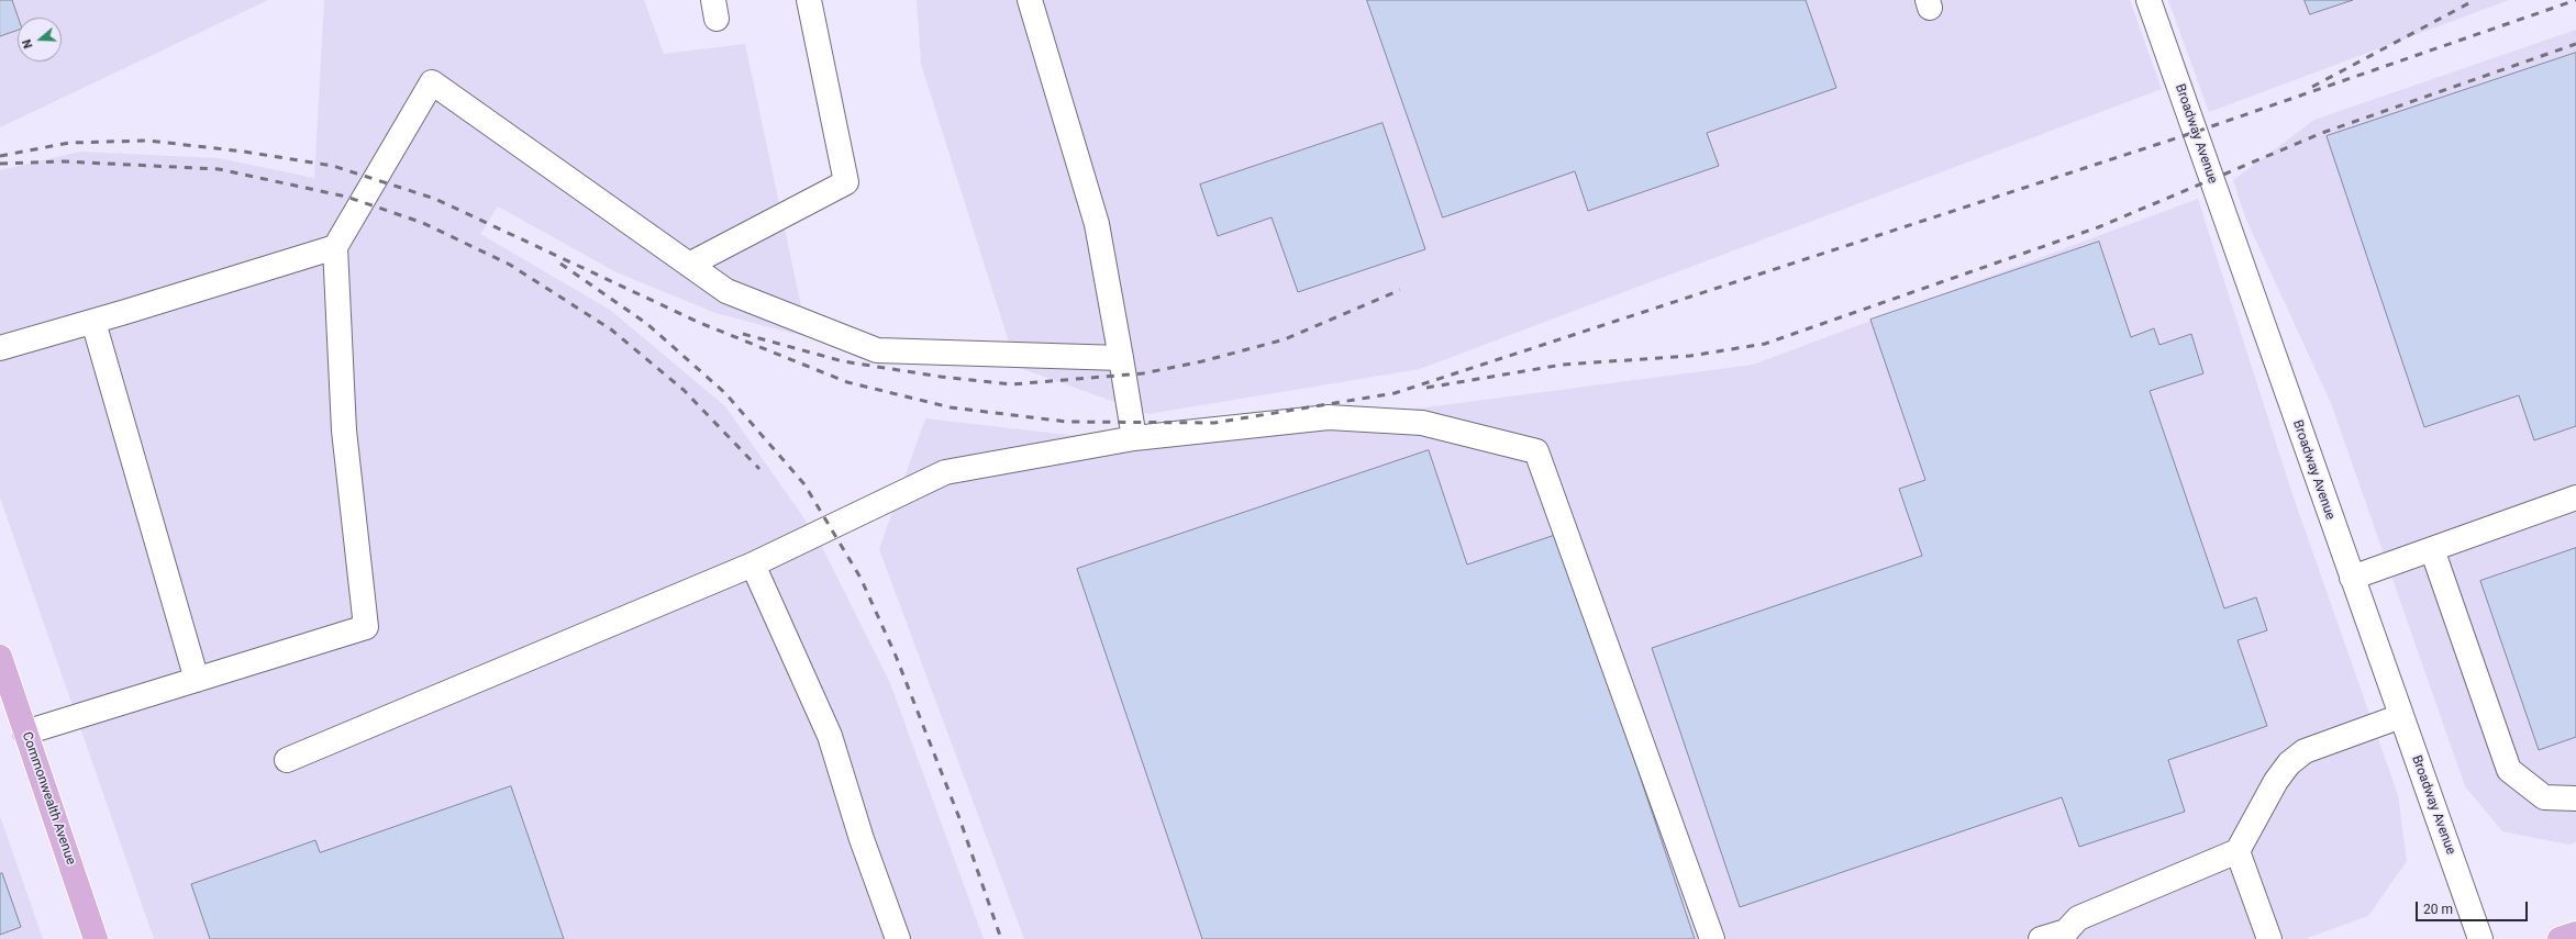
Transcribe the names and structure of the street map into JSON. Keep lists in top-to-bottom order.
{
  "streets": {
    "main road": ["Commonwealth Avenue"],
    "street": ["Broadway Avenue"]
  },
  "scale_bar": "20 m",
  "north": "left"
}
